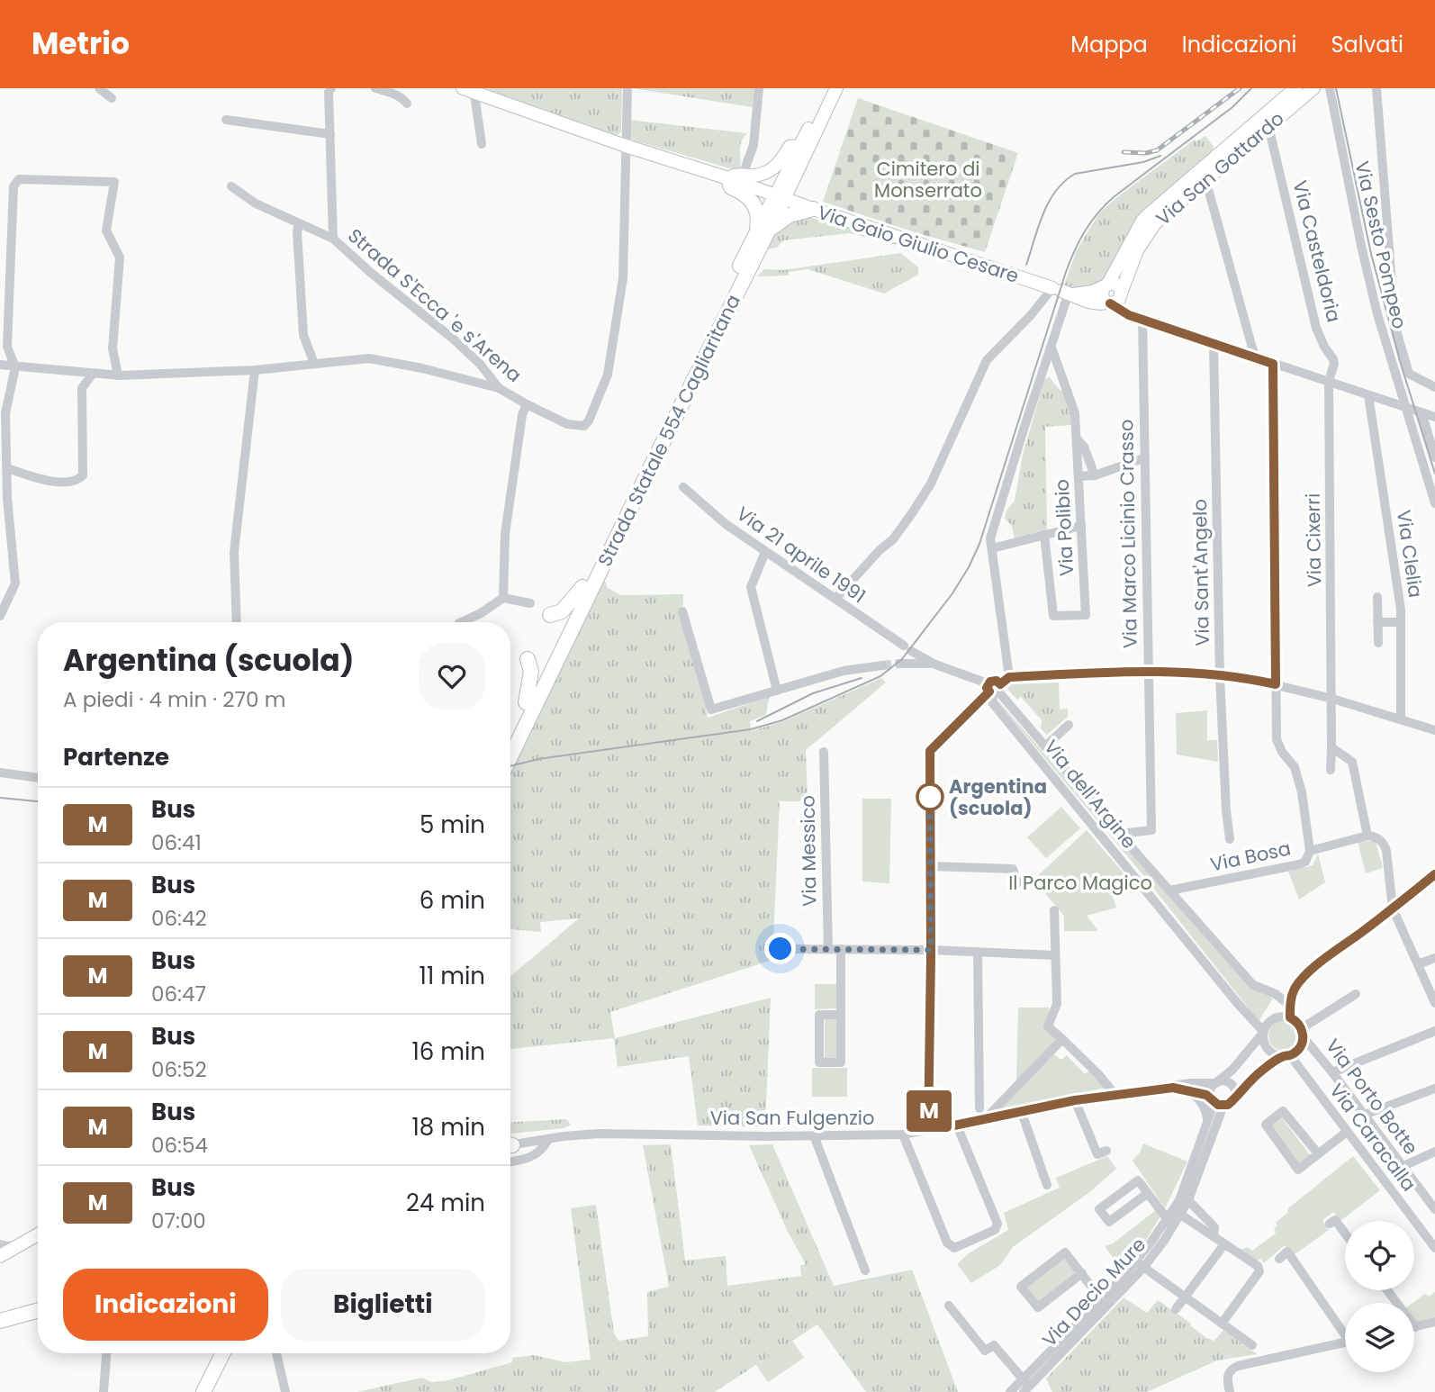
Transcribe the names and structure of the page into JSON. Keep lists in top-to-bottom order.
{
  "streets": {
    "highway": ["Strada Statale 554 Cagliaritana"],
    "main road": ["Via San Gottardo", "Via Gaio Giulio Cesare"],
    "street": [
      "Via Sesto Pompeo",
      "Via Casteldoria",
      "Strada S'Ecca 'e s'Arena",
      "Via Polibio",
      "Via Marco Licinio Crasso",
      "Via Cixerri",
      "Via Clelia",
      "Via 21 aprile 1991",
      "Via Sant'Angelo",
      "Via dell'Argine",
      "Via Messico",
      "Via Bosa",
      "Via Porto Botte",
      "Via San Fulgenzio",
      "Via Caracalla",
      "Via Decio Mure"
    ]
  },
  "crossings": [
    ["Via San Gottardo", "Via Gaio Giulio Cesare"],
    ["Via San Gottardo", "Via Casteldoria"],
    ["Via Gaio Giulio Cesare", "Via Sesto Pompeo"],
    ["Via Gaio Giulio Cesare", "Via Casteldoria"],
    ["Via Gaio Giulio Cesare", "Strada S'Ecca 'e s'Arena"],
    ["Via Gaio Giulio Cesare", "Strada Statale 554 Cagliaritana"],
    ["Via Gaio Giulio Cesare", "Via Marco Licinio Crasso"],
    ["Via Gaio Giulio Cesare", "Via Cixerri"],
    ["Via Gaio Giulio Cesare", "Via Clelia"],
    ["Via Gaio Giulio Cesare", "Via Sant'Angelo"],
    ["Via Casteldoria", "Via Cixerri"],
    ["Via Marco Licinio Crasso", "Via dell'Argine"],
    ["Via 21 aprile 1991", "Via dell'Argine"],
    ["Via dell'Argine", "Via Bosa"],
    ["Via dell'Argine", "Via Porto Botte"],
    ["Via dell'Argine", "Via Caracalla"],
    ["Via Porto Botte", "Via Caracalla"],
    ["Via San Fulgenzio", "Via Decio Mure"]
  ],
  "parks": ["Cimitero di Monserrato", "Il Parco Magico"],
  "places": ["Argentina (scuola)"],
  "lines": ["bus line M"],
  "page": {
    "header": "Metrio",
    "nav": ["Mappa", "Indicazioni", "Salvati"],
    "on_map": "M",
    "heading": [
      ["Argentina (scuola)", "A piedi · 4 min · 270 m"],
      "Partenze"
    ],
    "list": [
      {
        "mark": "M",
        "name": "Bus",
        "note": "06:41",
        "value": "5 min"
      },
      {
        "mark": "M",
        "name": "Bus",
        "note": "06:42",
        "value": "6 min"
      },
      {
        "mark": "M",
        "name": "Bus",
        "note": "06:47",
        "value": "11 min"
      },
      {
        "mark": "M",
        "name": "Bus",
        "note": "06:52",
        "value": "16 min"
      },
      {
        "mark": "M",
        "name": "Bus",
        "note": "06:54",
        "value": "18 min"
      },
      {
        "mark": "M",
        "name": "Bus",
        "note": "07:00",
        "value": "24 min"
      }
    ],
    "buttons": ["Indicazioni", "Biglietti"]
  }
}
